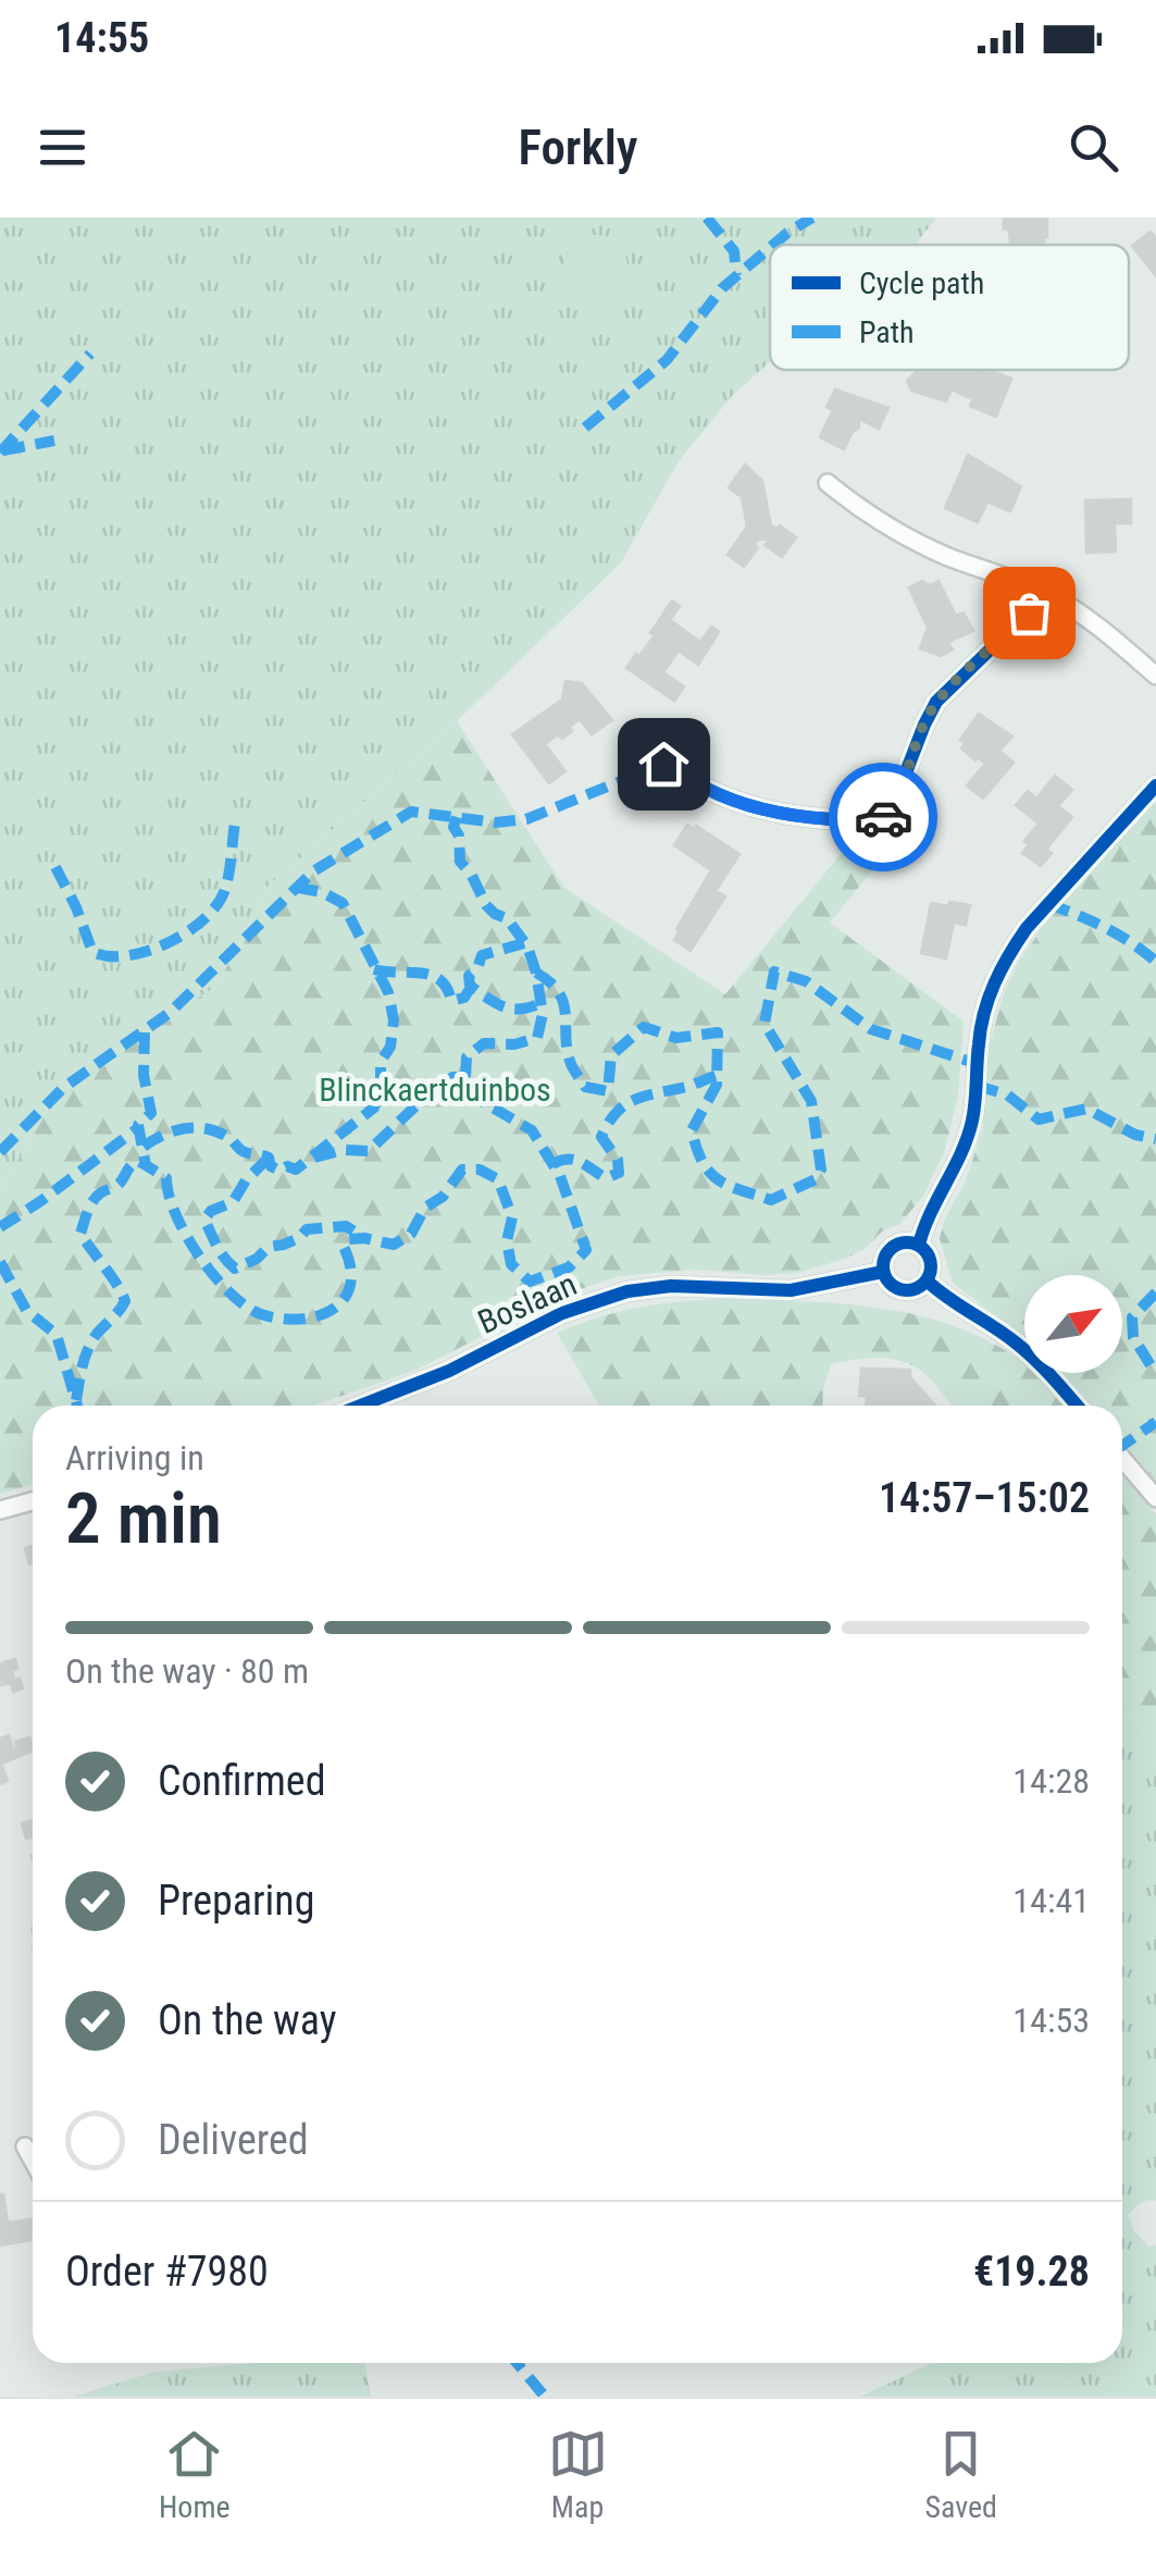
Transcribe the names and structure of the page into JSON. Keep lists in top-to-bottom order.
{
  "streets": {
    "street": ["Boslaan"]
  },
  "parks": ["Blinckaertduinbos"],
  "legend": ["Cycle path", "Path"],
  "north": "top right",
  "page": {
    "status": "14:55",
    "header": "Forkly",
    "heading": ["2 min", "Arriving in", "14:57–15:02"],
    "panel": ["Order #7980", "€19.28"],
    "bar": "On the way · 80 m",
    "list": [
      ["Confirmed", "14:28"],
      ["Preparing", "14:41"],
      ["On the way", "14:53"],
      "Delivered"
    ],
    "tabs": ["Home", "Map", "Saved"]
  }
}
